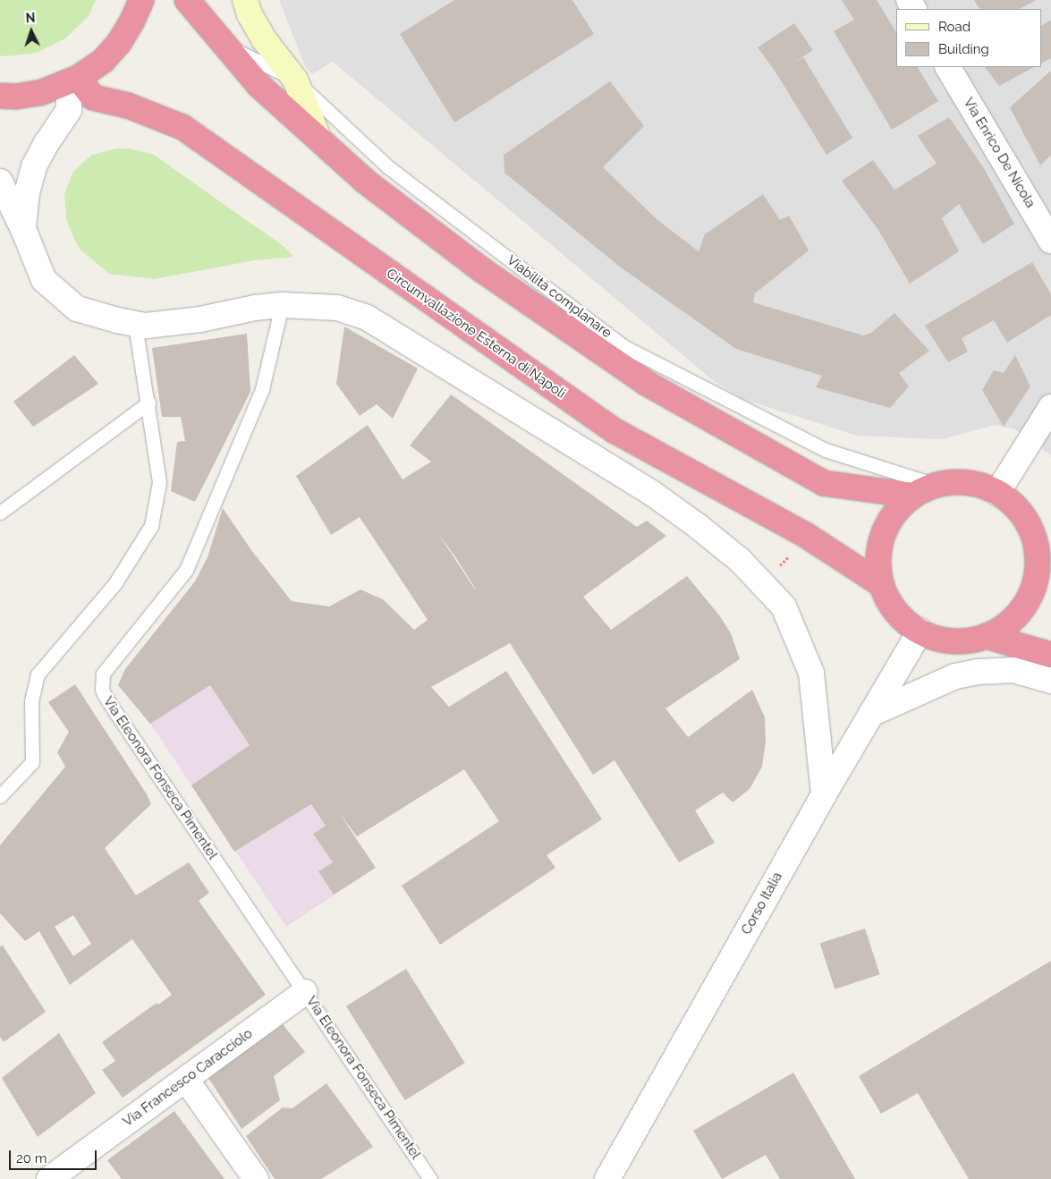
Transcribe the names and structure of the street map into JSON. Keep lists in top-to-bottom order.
{
  "streets": {
    "highway": ["Circumvallazione Esterna di Napoli"],
    "street": ["Via Enrico De Nicola", "Corso Italia", "Via Francesco Caracciolo"],
    "lane": ["Viabilità complanare", "Via Eleonora Fonseca Pimentel"]
  },
  "crossings": [
    ["Via Eleonora Fonseca Pimentel", "Via Francesco Caracciolo"]
  ],
  "legend": ["Road", "Building"],
  "scale_bar": "20 m",
  "north": "top"
}
